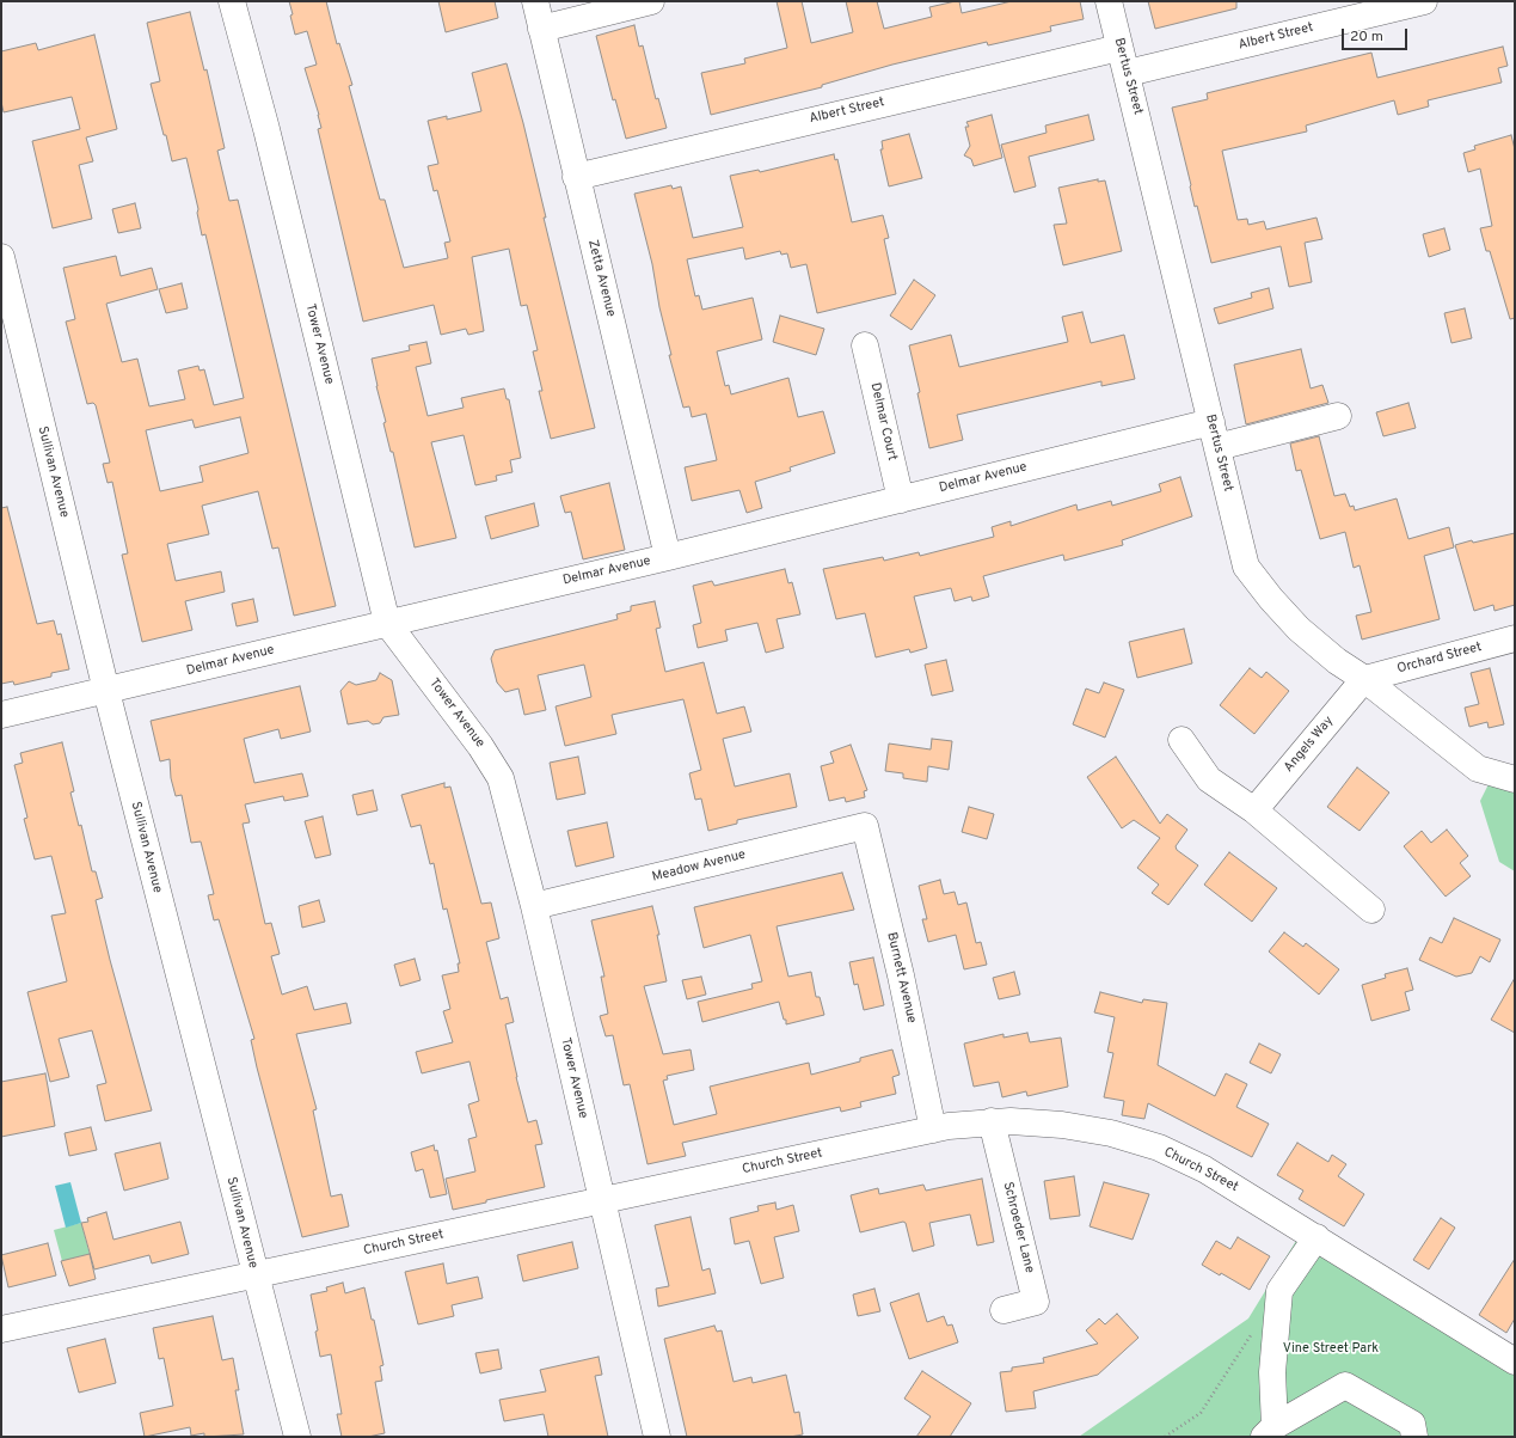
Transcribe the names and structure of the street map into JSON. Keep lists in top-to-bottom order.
{
  "streets": {
    "street": [
      "Albert Street",
      "Bertus Street",
      "Zetta Avenue",
      "Tower Avenue",
      "Delmar Court",
      "Sullivan Avenue",
      "Delmar Avenue",
      "Orchard Street",
      "Angels Way",
      "Meadow Avenue",
      "Burnett Avenue",
      "Church Street",
      "Schroeder Lane"
    ]
  },
  "crossings": [
    ["Albert Street", "Bertus Street"],
    ["Albert Street", "Zetta Avenue"],
    ["Bertus Street", "Delmar Avenue"],
    ["Bertus Street", "Orchard Street"],
    ["Bertus Street", "Angels Way"],
    ["Zetta Avenue", "Delmar Avenue"],
    ["Tower Avenue", "Delmar Avenue"],
    ["Tower Avenue", "Meadow Avenue"],
    ["Tower Avenue", "Church Street"],
    ["Delmar Court", "Delmar Avenue"],
    ["Sullivan Avenue", "Delmar Avenue"],
    ["Sullivan Avenue", "Church Street"],
    ["Orchard Street", "Angels Way"],
    ["Meadow Avenue", "Burnett Avenue"],
    ["Burnett Avenue", "Church Street"],
    ["Church Street", "Schroeder Lane"]
  ],
  "parks": ["Vine Street Park"],
  "scale_bar": "20 m"
}
